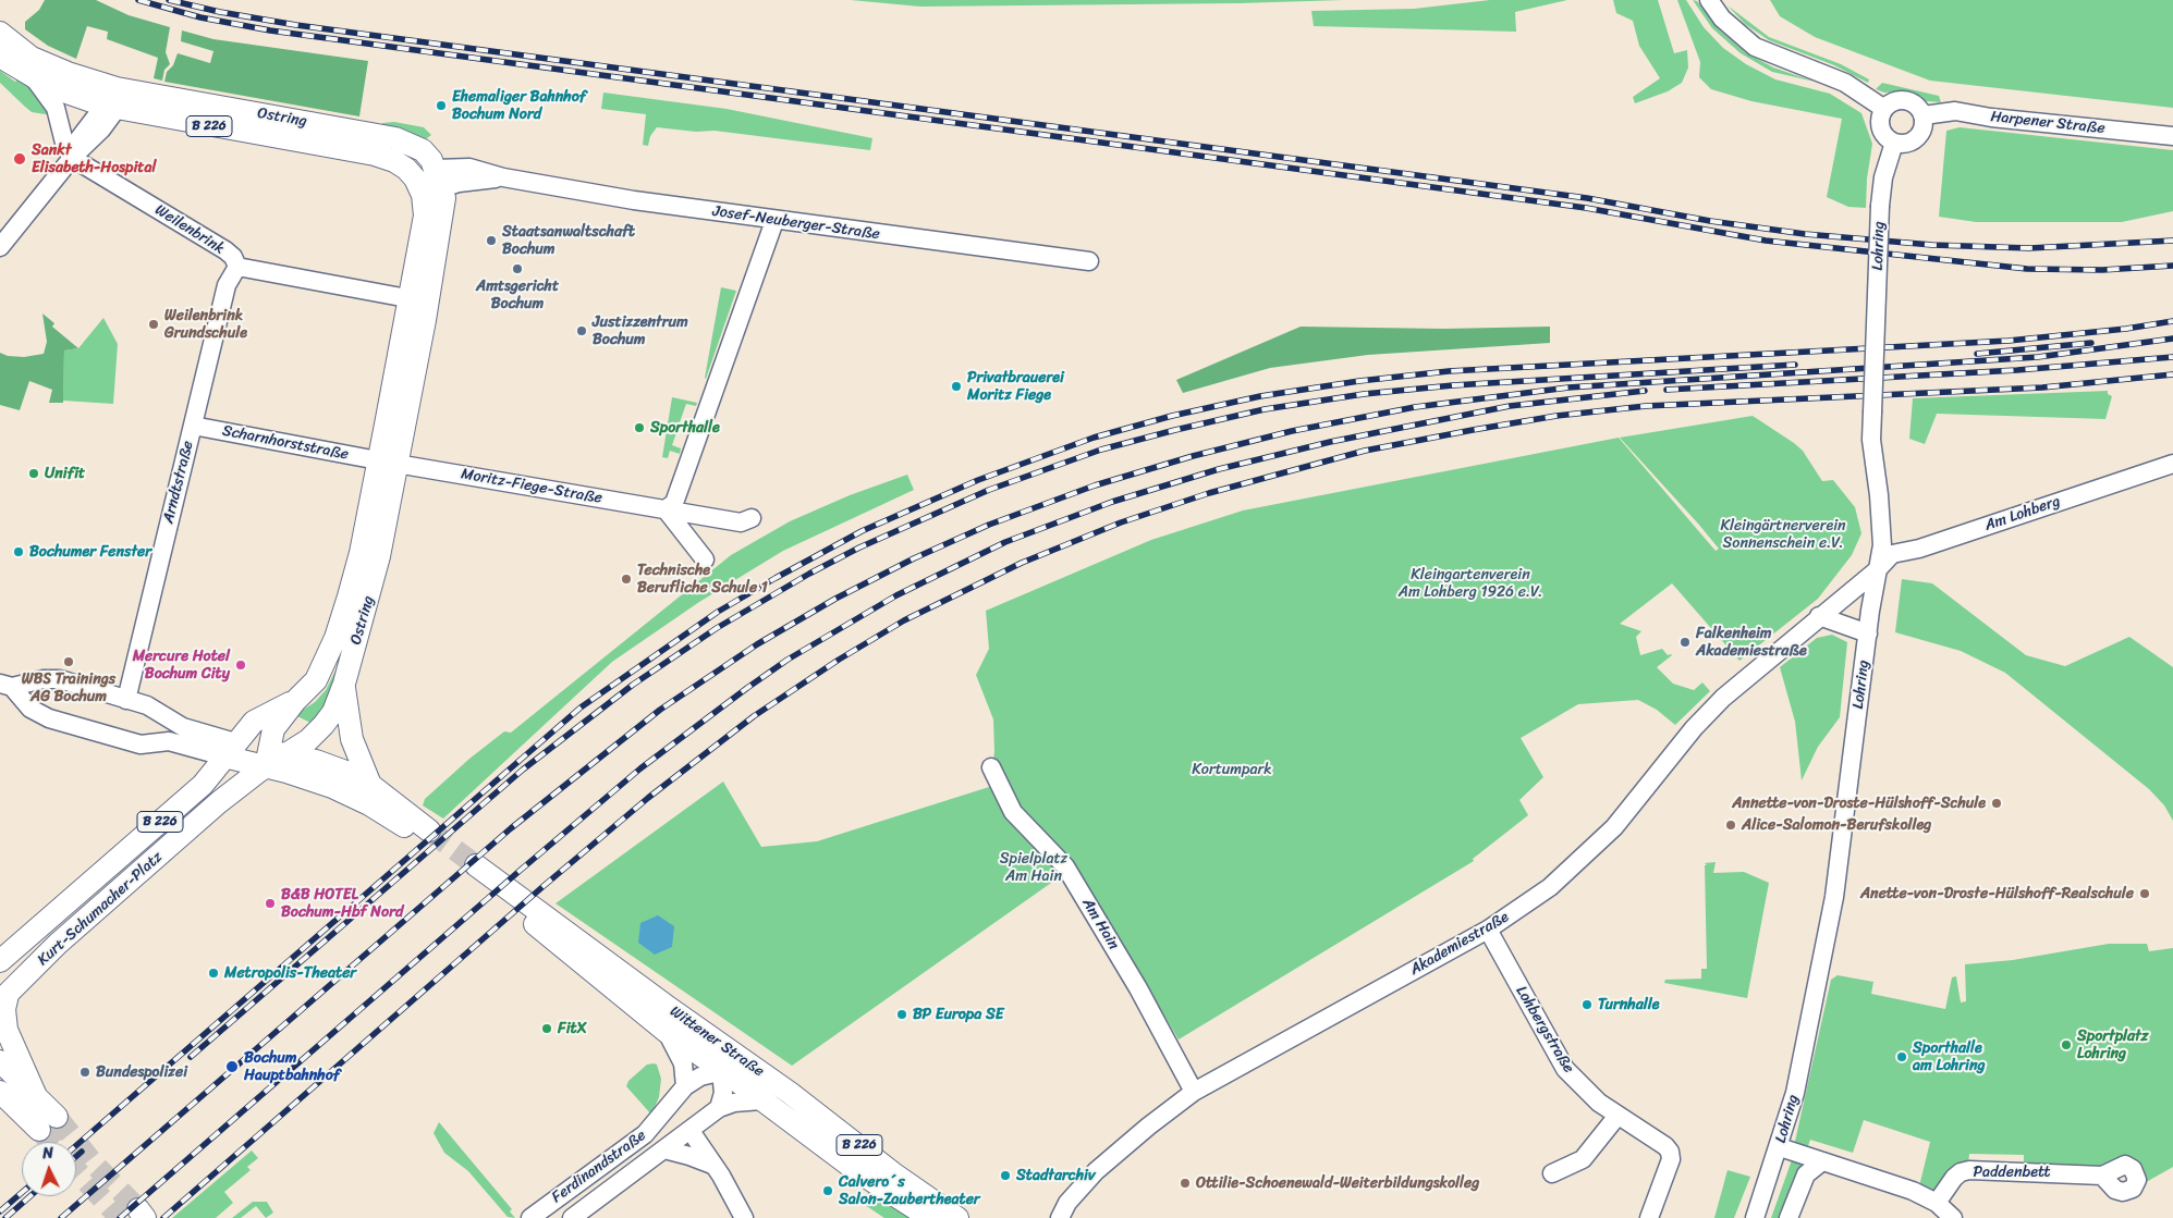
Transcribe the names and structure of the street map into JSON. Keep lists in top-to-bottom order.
{
  "streets": {
    "main road": [
      "Ostring",
      "B 226",
      "Kurt-Schumacher-Platz",
      "Wittener Straße"
    ],
    "street": [
      "Harpener Straße",
      "Josef-Neuberger-Straße",
      "Weilenbrink",
      "Lohring",
      "Scharnhorststraße",
      "Arndtstraße",
      "Moritz-Fiege-Straße",
      "Am Lohberg",
      "Am Hain",
      "Akademiestraße",
      "Lohbergstraße",
      "Ferdinandstraße",
      "Paddenbett"
    ]
  },
  "crossings": [
    ["Ostring", "B 226"],
    ["Ostring", "Josef-Neuberger-Straße"],
    ["Ostring", "Weilenbrink"],
    ["Ostring", "Scharnhorststraße"],
    ["Ostring", "Moritz-Fiege-Straße"],
    ["Ostring", "Kurt-Schumacher-Platz"],
    ["Harpener Straße", "Lohring"],
    ["Weilenbrink", "Arndtstraße"],
    ["Lohring", "Am Lohberg"],
    ["Lohring", "Akademiestraße"],
    ["Scharnhorststraße", "Arndtstraße"],
    ["Scharnhorststraße", "Moritz-Fiege-Straße"],
    ["Am Lohberg", "Akademiestraße"],
    ["Am Hain", "Akademiestraße"],
    ["Akademiestraße", "Lohbergstraße"],
    ["Wittener Straße", "Ferdinandstraße"]
  ],
  "parks": [
    "Kleingärtnerverein Sonnenschein e.V.",
    "Kleingartenverein Am Lohberg 1926 e.V.",
    "Kortumpark",
    "Spielplatz Am Hain"
  ],
  "places": [
    "Ehemaliger Bahnhof Bochum Nord",
    "Sankt Elisabeth-Hospital",
    "Staatsanwaltschaft Bochum",
    "Amtsgericht Bochum",
    "Weilenbrink Grundschule",
    "Justizzentrum Bochum",
    "Privatbrauerei Moritz Fiege",
    "Sporthalle",
    "Unifit",
    "Bochumer Fenster",
    "Technische Berufliche Schule 1",
    "Falkenheim Akademiestraße",
    "WBS Trainings AG Bochum",
    "Mercure Hotel Bochum City",
    "Annette-von-Droste-Hülshoff-Schule",
    "Alice-Salomon-Berufskolleg",
    "Anette-von-Droste-Hülshoff-Realschule",
    "B&B HOTEL Bochum-Hbf Nord",
    "Metropolis-Theater",
    "Turnhalle",
    "BP Europa SE",
    "FitX",
    "Sportplatz Lohring",
    "Sporthalle am Lohring",
    "Bochum Hauptbahnhof",
    "Bundespolizei",
    "Stadtarchiv",
    "Ottilie-Schoenewald-Weiterbildungskolleg",
    "Calvero´s Salon-Zaubertheater"
  ],
  "north": "top"
}
